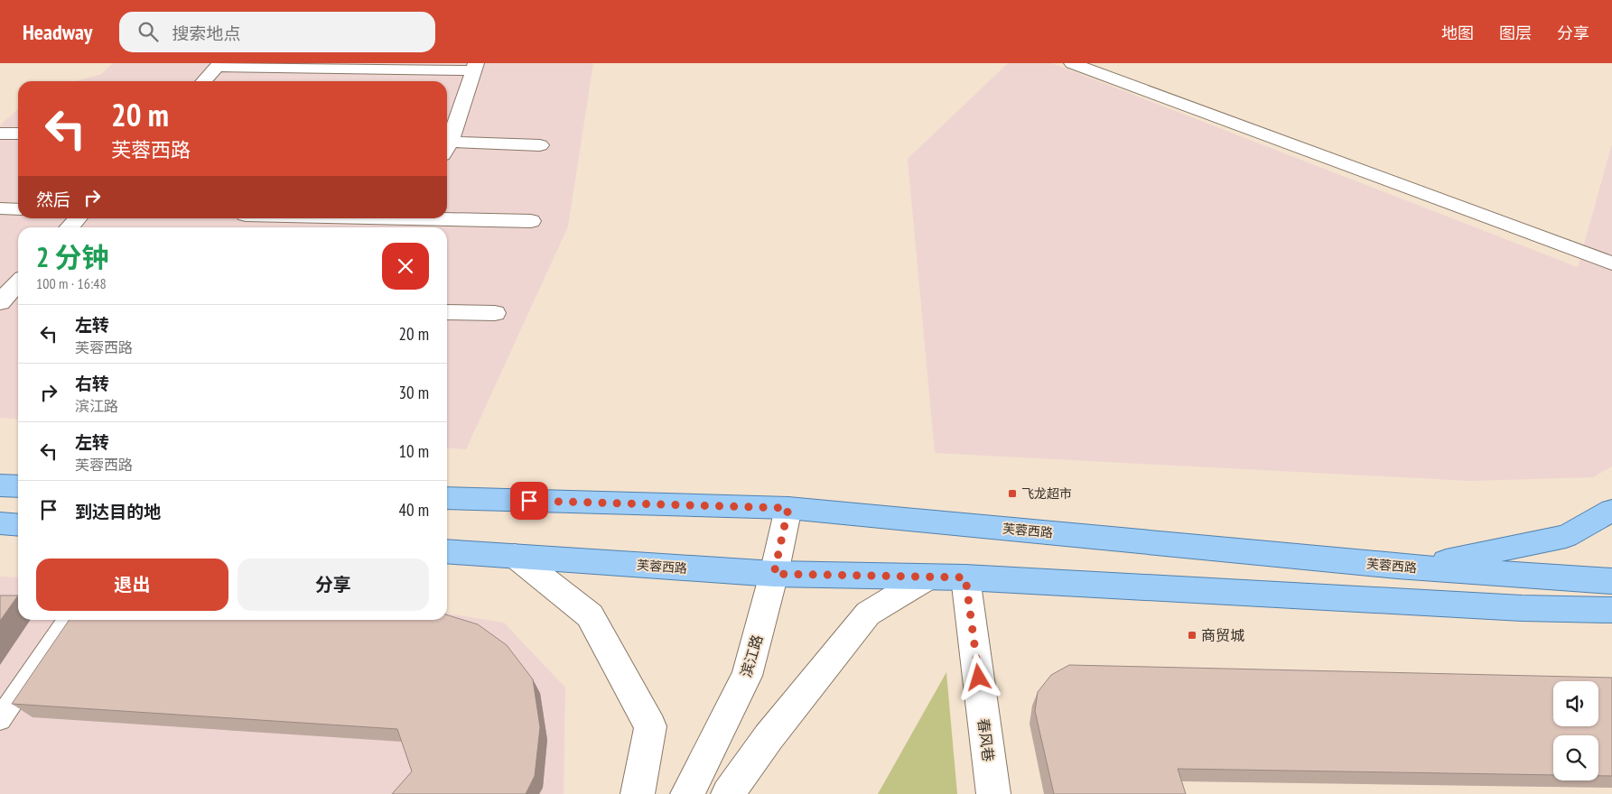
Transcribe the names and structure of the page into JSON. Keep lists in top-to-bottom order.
{
  "streets": {
    "main road": ["芙蓉西路"],
    "street": ["滨江路", "春风巷"]
  },
  "crossings": [
    ["芙蓉西路", "滨江路"],
    ["芙蓉西路", "春风巷"]
  ],
  "places": {
    "transit": ["飞龙超市", "商贸城"]
  },
  "page": {
    "header": "Headway",
    "search": "搜索地点",
    "nav": ["地图", "图层", "分享"],
    "turn": ["20 m", "芙蓉西路"],
    "then": "然后",
    "heading": ["2 分钟", "100 m · 16:48"],
    "list": [
      {
        "name": "左转",
        "note": "芙蓉西路",
        "value": "20 m"
      },
      {
        "name": "右转",
        "note": "滨江路",
        "value": "30 m"
      },
      {
        "name": "左转",
        "note": "芙蓉西路",
        "value": "10 m"
      },
      {
        "name": "到达目的地",
        "value": "40 m"
      }
    ],
    "buttons": ["退出", "分享"]
  }
}
